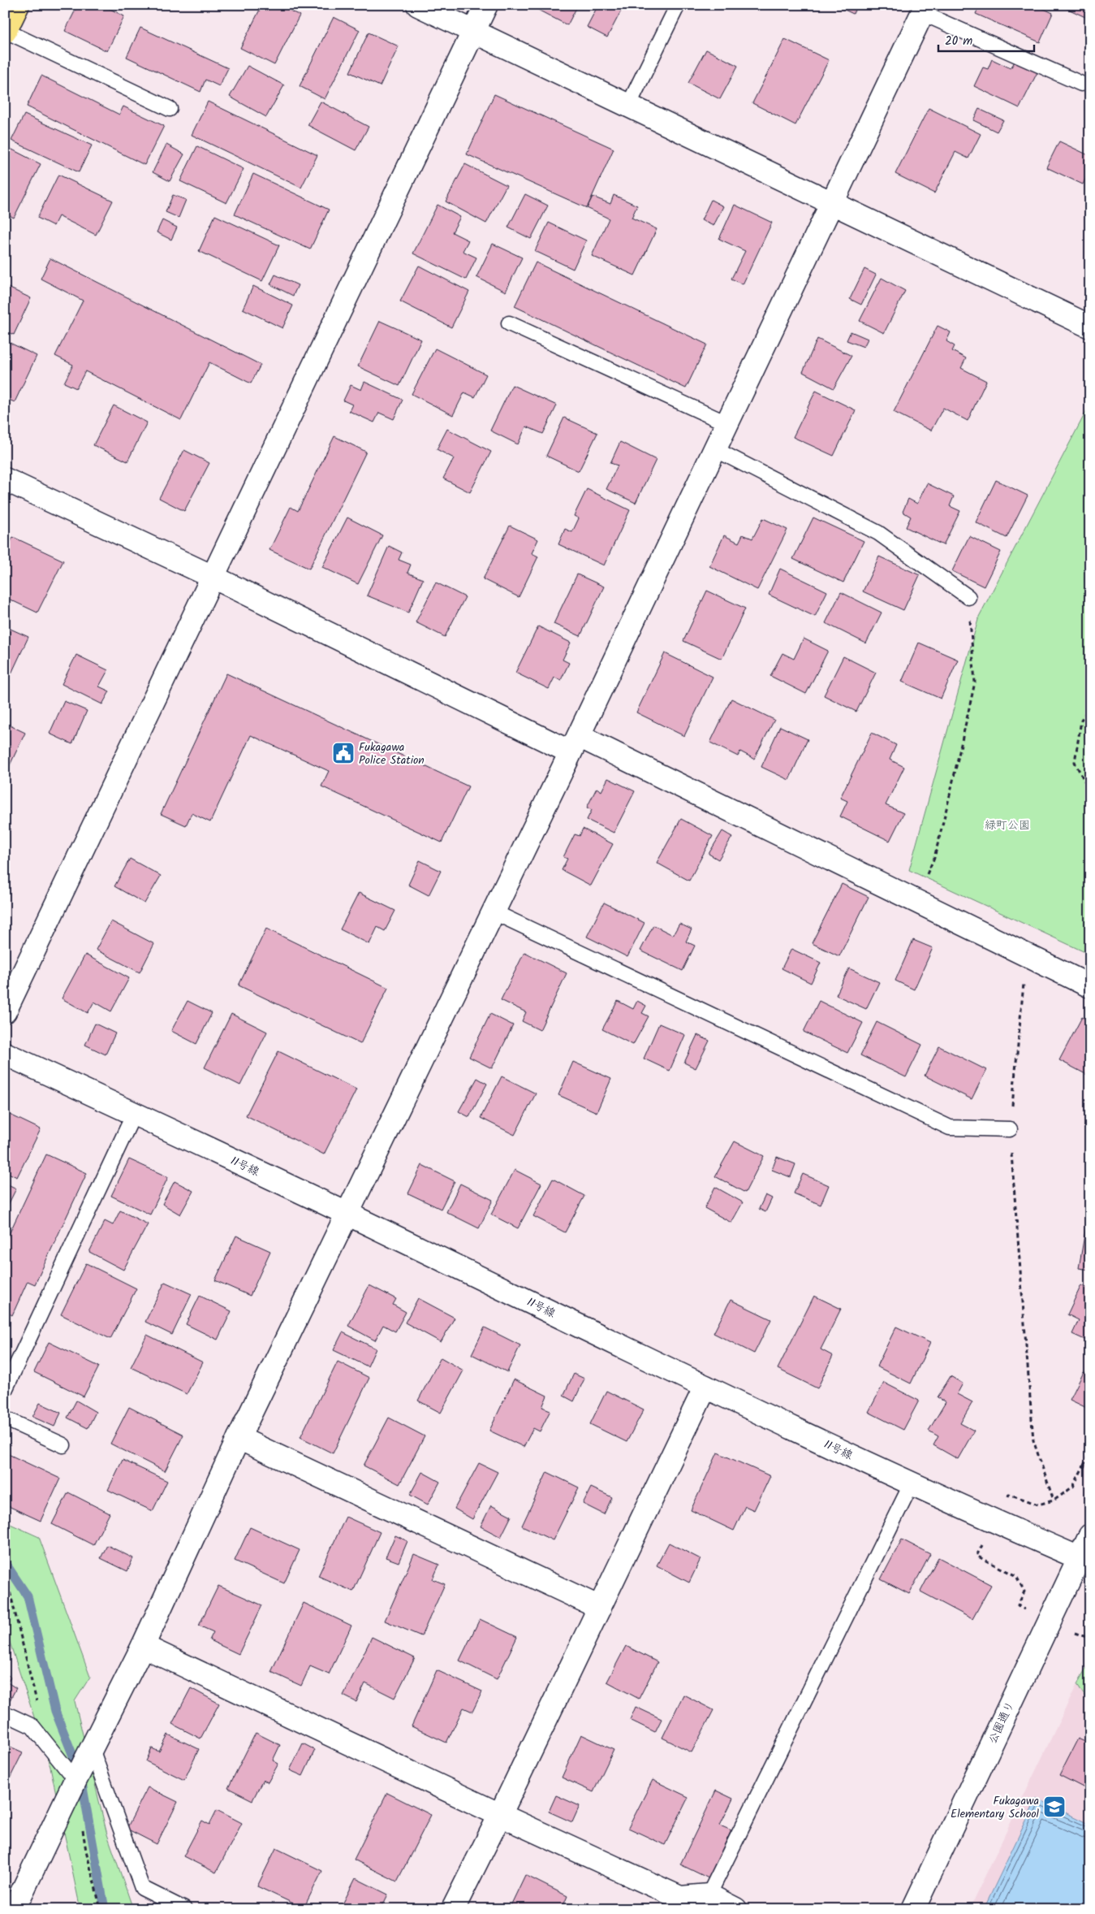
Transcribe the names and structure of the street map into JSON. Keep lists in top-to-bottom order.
{
  "streets": {
    "street": ["11号線", "公園通り"]
  },
  "crossings": [
    ["11号線", "公園通り"]
  ],
  "parks": ["緑町公園"],
  "places": {
    "public building": ["Fukagawa Police Station"],
    "school or university": ["Fukagawa Elementary School"]
  },
  "scale_bar": "20 m"
}
